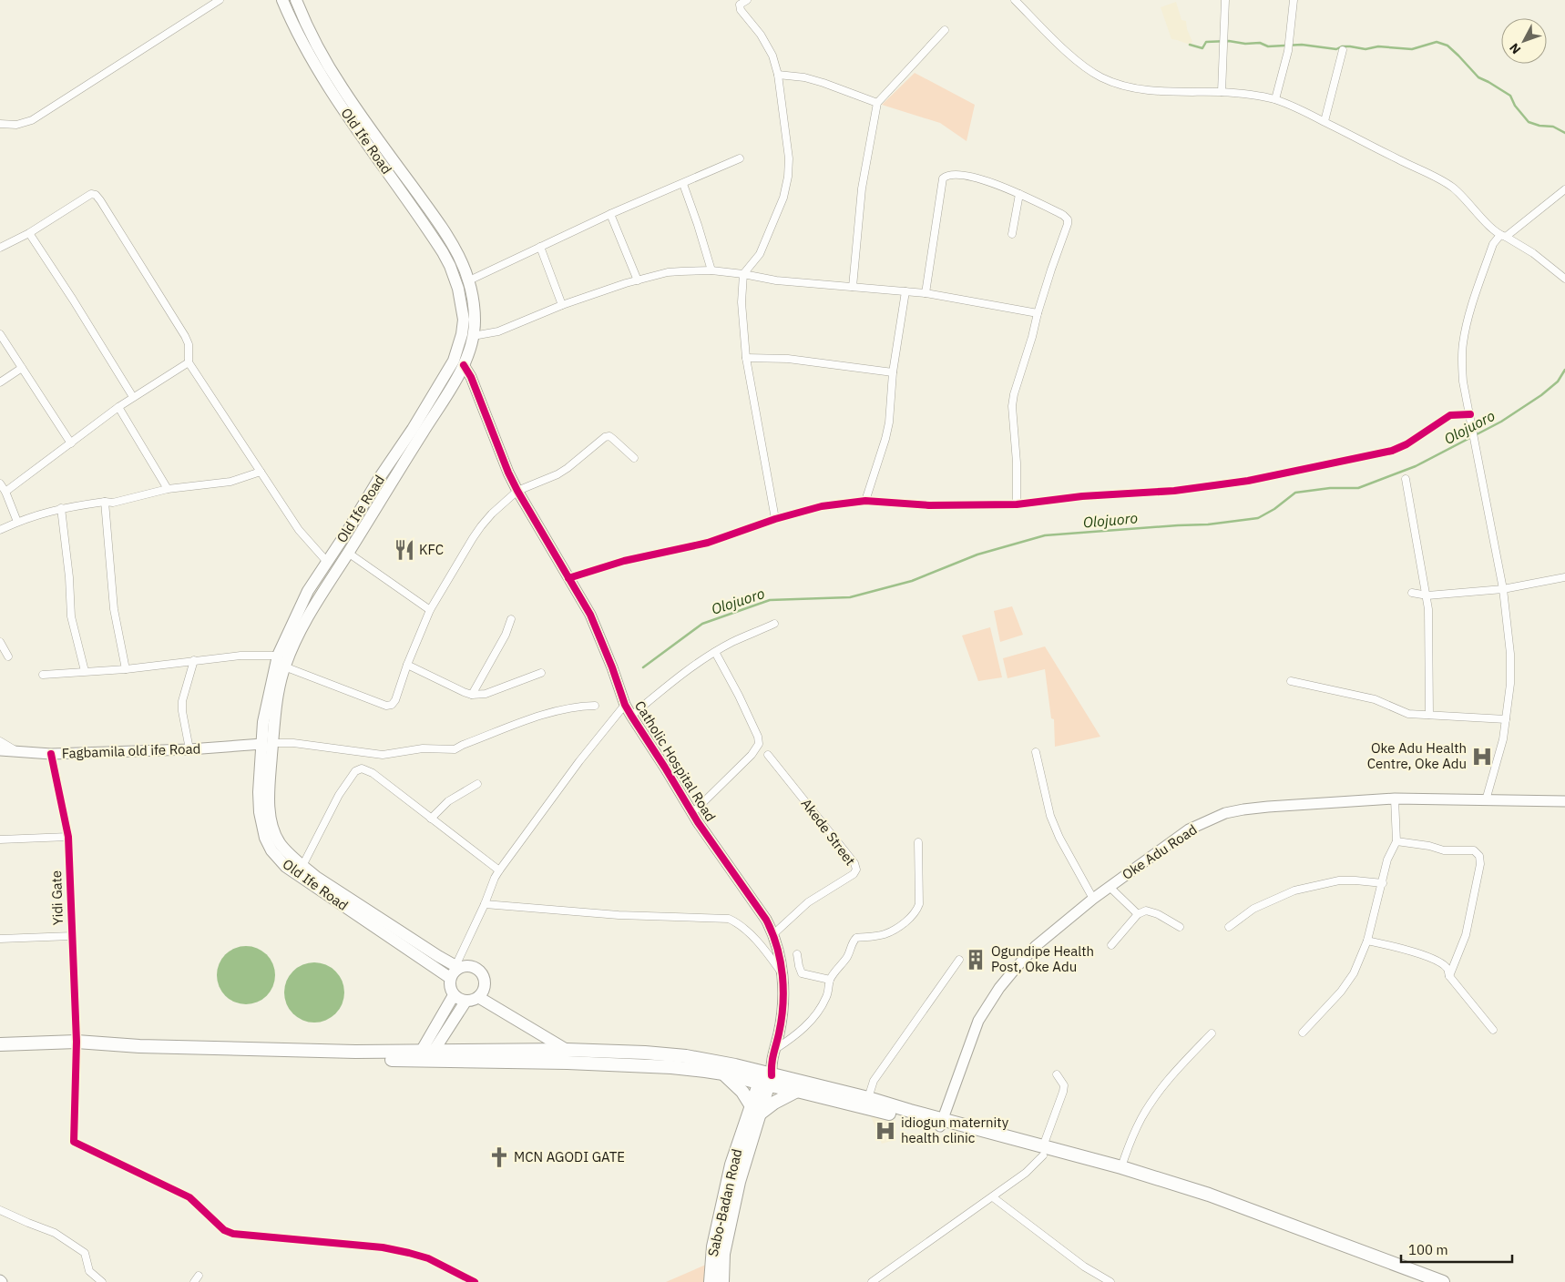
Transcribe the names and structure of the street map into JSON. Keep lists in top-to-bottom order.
{
  "streets": {
    "highway": ["Sabo-Badan Road"],
    "main road": ["Old Ife Road"],
    "street": [
      "Fagbamila old ife Road",
      "Catholic Hospital Road",
      "Akede Street",
      "Oke Adu Road",
      "Yidi Gate"
    ]
  },
  "crossings": [
    ["Old Ife Road", "Fagbamila old ife Road"],
    ["Old Ife Road", "Catholic Hospital Road"],
    ["Fagbamila old ife Road", "Yidi Gate"],
    ["Catholic Hospital Road", "Akede Street"],
    ["Catholic Hospital Road", "Sabo-Badan Road"]
  ],
  "water": ["Olojuoro"],
  "places": {
    "restaurant": ["KFC"],
    "hospital": ["Oke Adu Health Centre, Oke Adu", "idiogun maternity health clinic"],
    "building": ["Ogundipe Health Post, Oke Adu"],
    "church": ["MCN AGODI GATE"]
  },
  "scale_bar": "100 m",
  "north": "bottom left"
}
